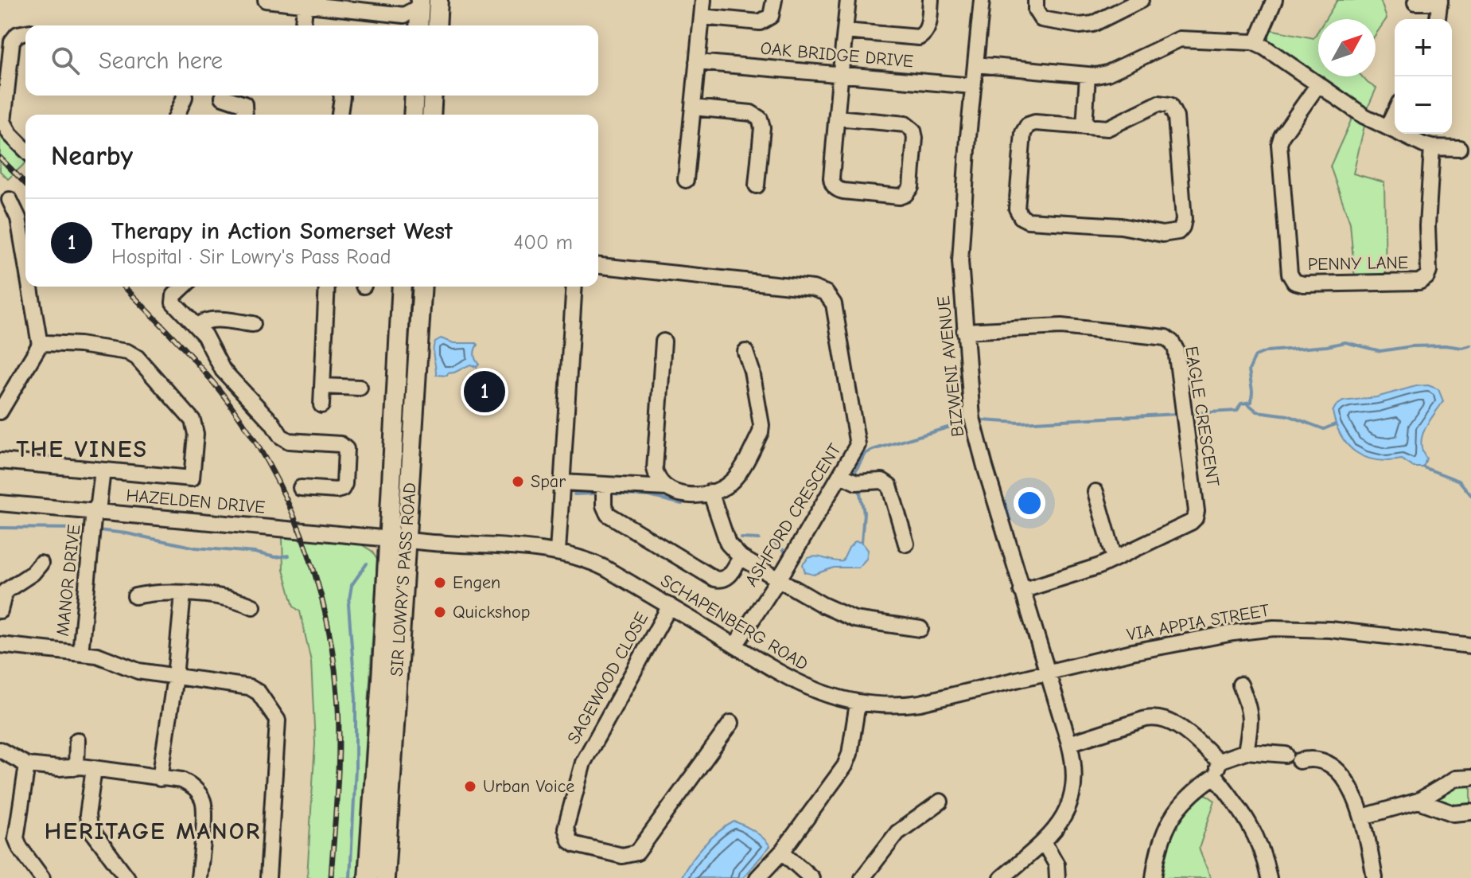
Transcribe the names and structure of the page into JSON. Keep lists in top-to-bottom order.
{
  "streets": {
    "main road": ["SIR LOWRY'S PASS ROAD"],
    "street": [
      "OAK BRIDGE DRIVE",
      "PENNY LANE",
      "BIZWENI AVENUE",
      "EAGLE CRESCENT",
      "HAZELDEN DRIVE",
      "ASHFORD CRESCENT",
      "MANOR DRIVE",
      "SCHAPENBERG ROAD",
      "VIA APPIA STREET",
      "SAGEWOOD CLOSE"
    ]
  },
  "crossings": [
    ["OAK BRIDGE DRIVE", "BIZWENI AVENUE"],
    ["BIZWENI AVENUE", "EAGLE CRESCENT"],
    ["BIZWENI AVENUE", "SCHAPENBERG ROAD"],
    ["BIZWENI AVENUE", "VIA APPIA STREET"],
    ["HAZELDEN DRIVE", "SIR LOWRY'S PASS ROAD"],
    ["HAZELDEN DRIVE", "MANOR DRIVE"],
    ["HAZELDEN DRIVE", "SCHAPENBERG ROAD"],
    ["ASHFORD CRESCENT", "SCHAPENBERG ROAD"],
    ["SIR LOWRY'S PASS ROAD", "SCHAPENBERG ROAD"],
    ["SCHAPENBERG ROAD", "VIA APPIA STREET"],
    ["SCHAPENBERG ROAD", "SAGEWOOD CLOSE"]
  ],
  "districts": ["THE VINES", "HERITAGE MANOR"],
  "places": [
    "Spar",
    "Engen",
    "Quickshop",
    "Urban Voice"
  ],
  "north": "top right",
  "page": {
    "map_buttons": ["+", "−"],
    "search": "Search here",
    "heading": "Nearby",
    "list": [
      {
        "mark": "1",
        "name": "Therapy in Action Somerset West",
        "note": "Hospital · Sir Lowry's Pass Road",
        "value": "400 m"
      }
    ],
    "pins": "1"
  }
}
